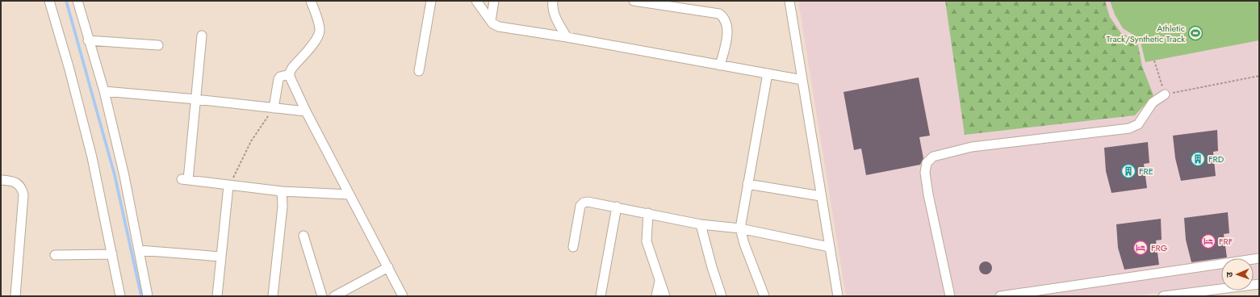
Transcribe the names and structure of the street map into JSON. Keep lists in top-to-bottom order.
{
  "places": {
    "sports": ["Athletic Track/Synthetic Track"],
    "building": ["FRD", "FRE"],
    "hotel": ["FRF", "FRG"]
  },
  "north": "left"
}
